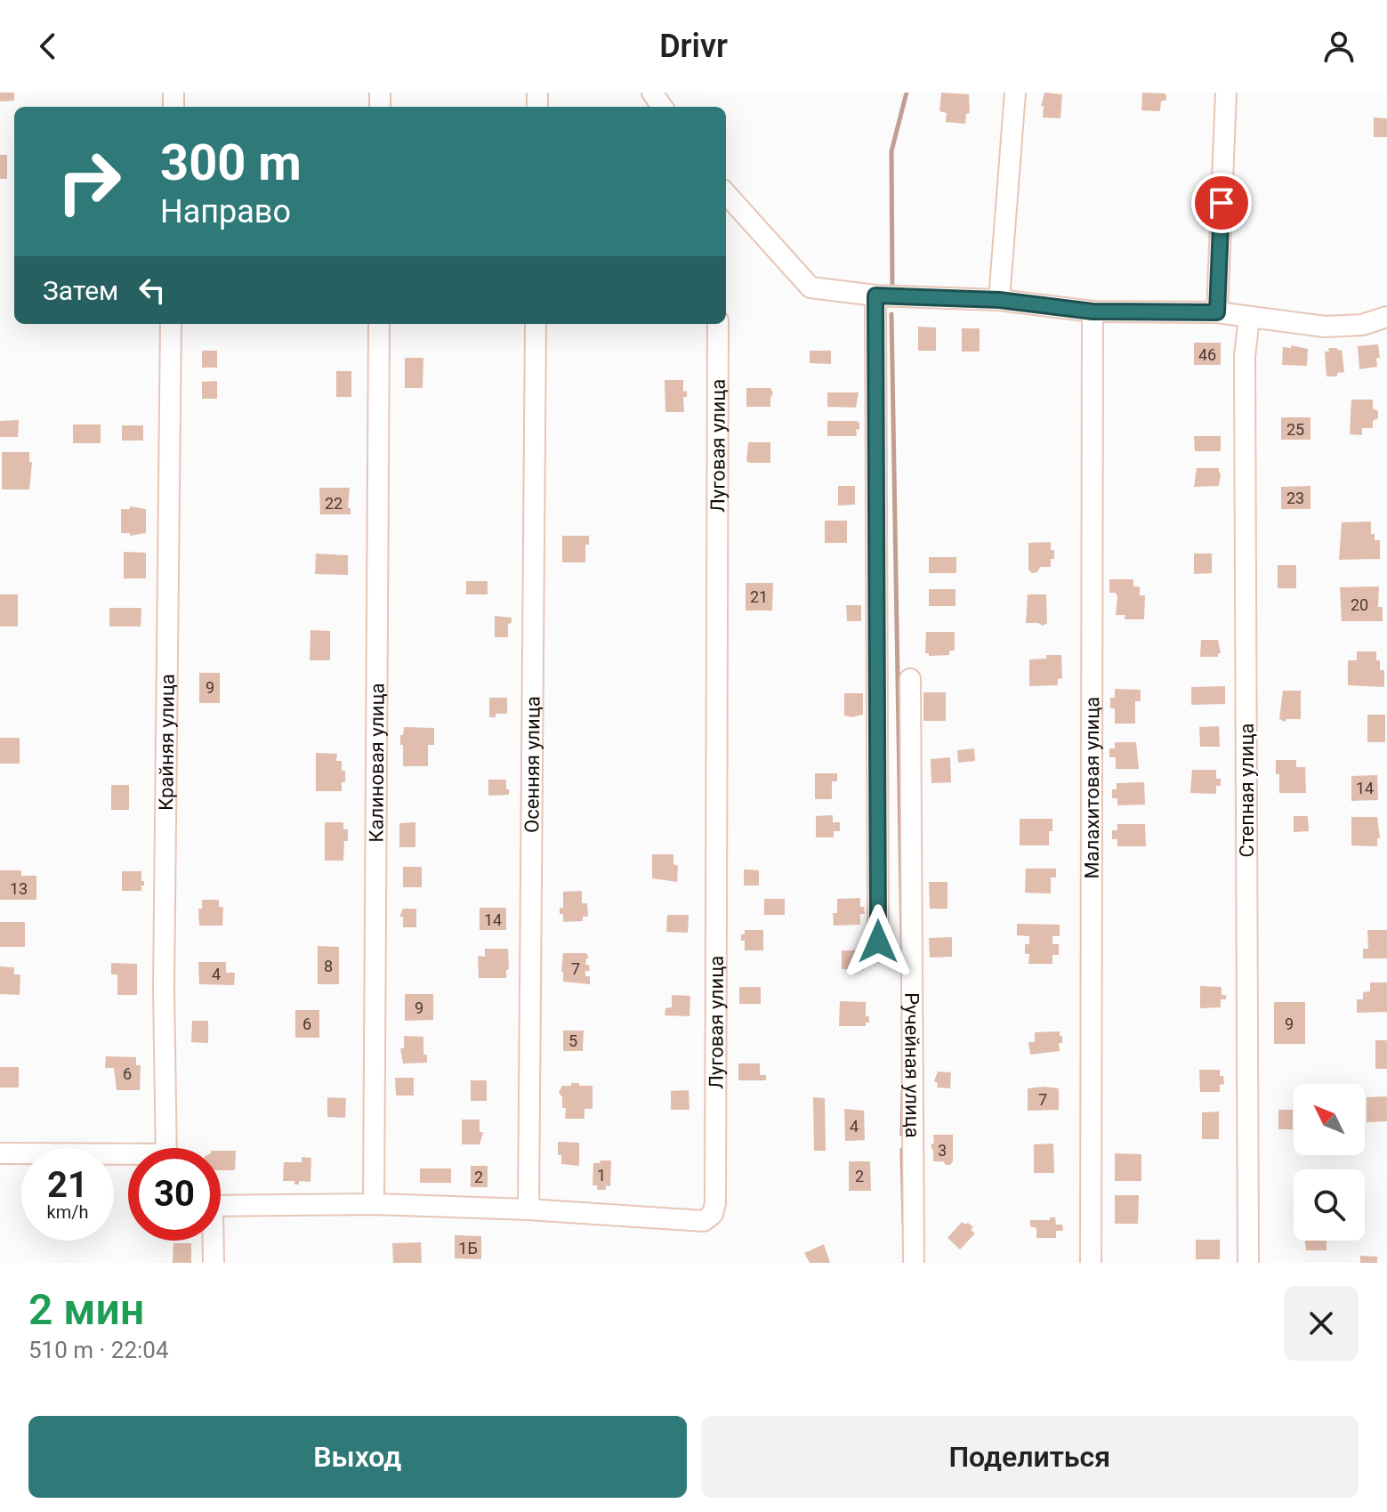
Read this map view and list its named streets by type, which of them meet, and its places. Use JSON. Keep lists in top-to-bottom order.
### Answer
{
  "streets": {
    "street": [
      "Луговая улица",
      "Крайняя улица",
      "Калиновая улица",
      "Осенняя улица",
      "Малахитовая улица",
      "Степная улица",
      "Ручейная улица"
    ]
  },
  "crossings": [
    ["Луговая улица", "Калиновая улица"],
    ["Луговая улица", "Осенняя улица"]
  ],
  "house_numbers": [
    "46",
    "25",
    "23",
    "22",
    "21",
    "20",
    "9",
    "14",
    "13",
    "14",
    "8",
    "7",
    "4",
    "9",
    "6",
    "9",
    "5",
    "6",
    "7",
    "4",
    "3",
    "1",
    "2",
    "2",
    "1Б"
  ],
  "north": "top left",
  "page": {
    "header": "Drivr",
    "turn": ["300 m", "Направо"],
    "then": "Затем",
    "speed": "21 km/h",
    "limit": "30",
    "heading": ["2 мин", "510 m · 22:04"],
    "buttons": ["Выход", "Поделиться"]
  }
}
